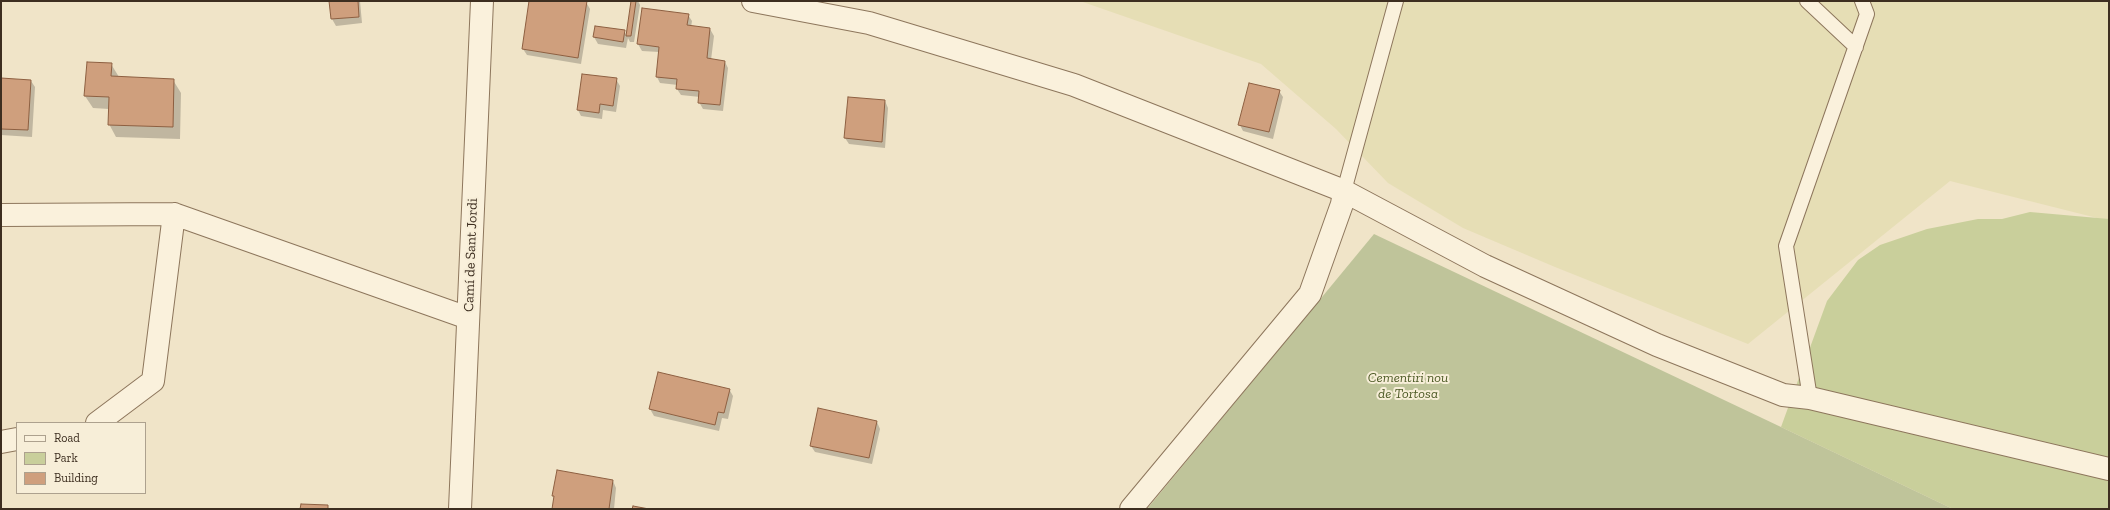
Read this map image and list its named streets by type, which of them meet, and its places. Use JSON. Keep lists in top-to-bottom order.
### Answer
{
  "streets": {
    "street": ["Camí de Sant Jordi"]
  },
  "parks": ["Cementiri nou de Tortosa"],
  "legend": ["Road", "Park", "Building"]
}
